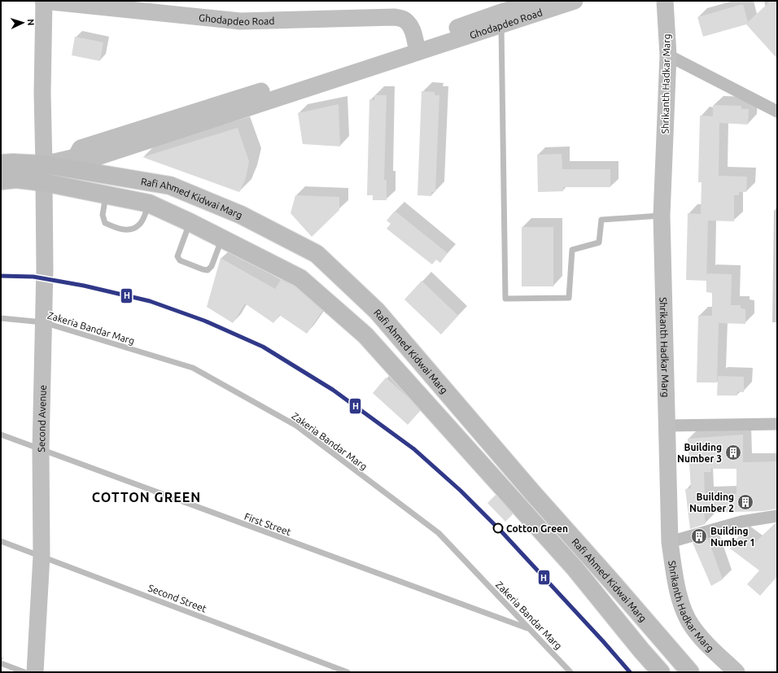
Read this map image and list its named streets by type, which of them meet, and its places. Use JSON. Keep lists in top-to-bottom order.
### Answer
{
  "streets": {
    "main road": [
      "Ghodapdeo Road",
      "Shrikanth Hadkar Marg",
      "Rafi Ahmed Kidwai Marg",
      "Second Avenue"
    ],
    "lane": ["Zakeria Bandar Marg", "First Street", "Second Street"]
  },
  "crossings": [
    ["Ghodapdeo Road", "Rafi Ahmed Kidwai Marg"],
    ["Ghodapdeo Road", "Second Avenue"],
    ["Rafi Ahmed Kidwai Marg", "Second Avenue"],
    ["Zakeria Bandar Marg", "Second Avenue"],
    ["Zakeria Bandar Marg", "First Street"],
    ["Second Avenue", "First Street"],
    ["Second Avenue", "Second Street"]
  ],
  "districts": ["COTTON GREEN"],
  "places": {
    "building": ["Building Number 3", "Building Number 2", "Building Number 1"],
    "other": ["Cotton Green"]
  },
  "lines": ["transit line H"],
  "north": "right"
}
